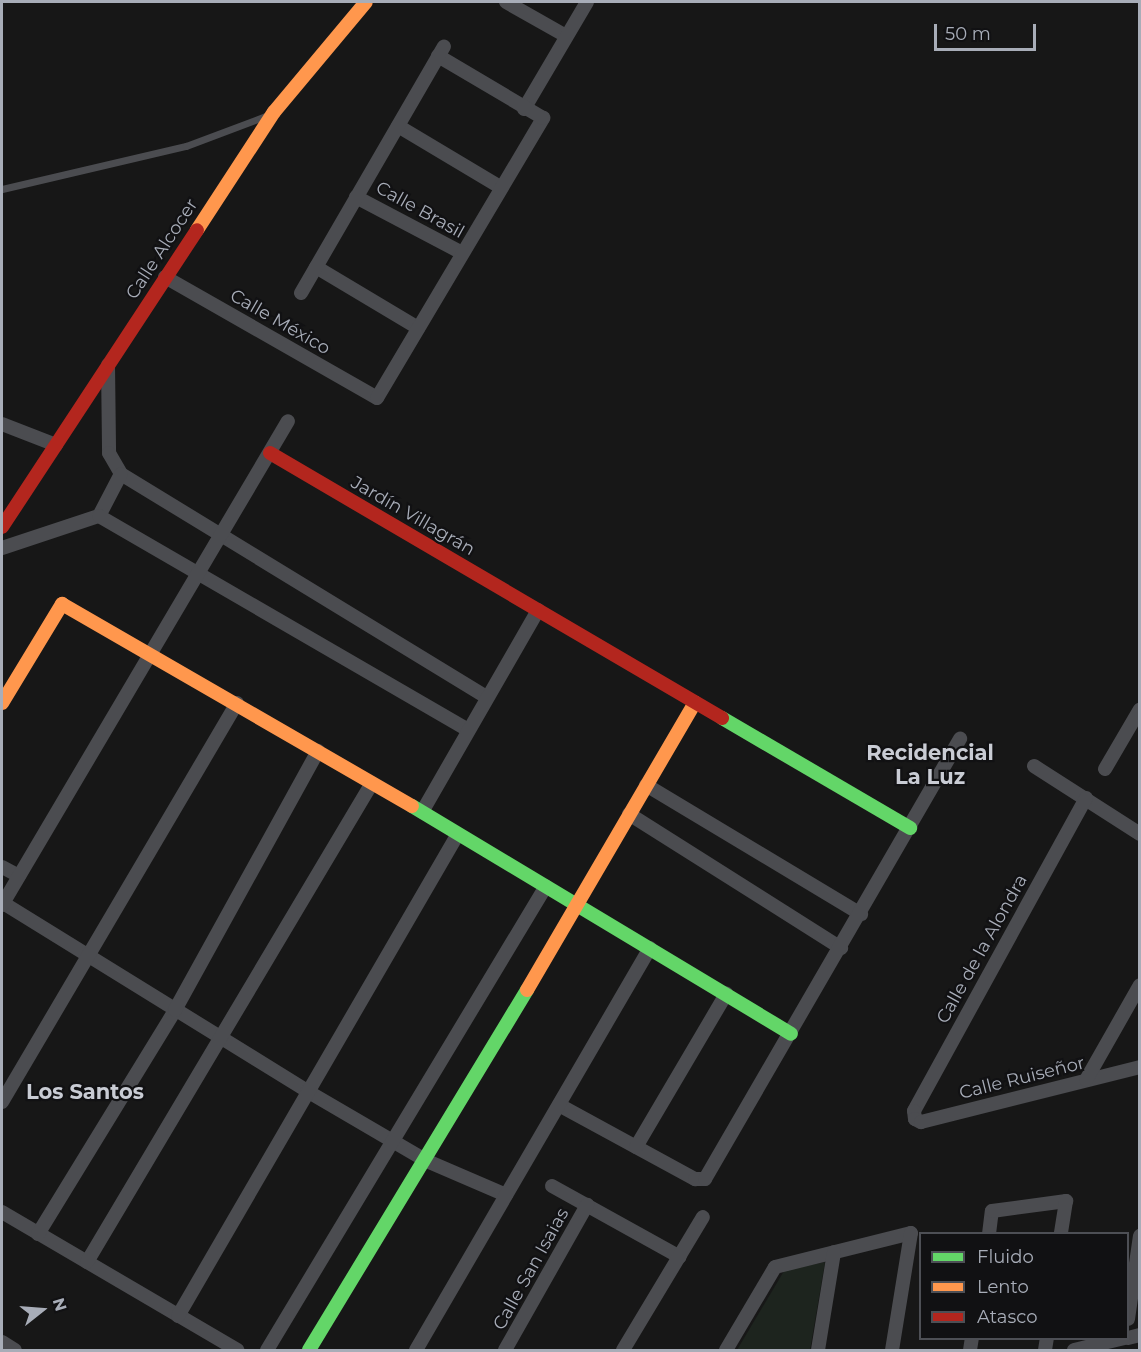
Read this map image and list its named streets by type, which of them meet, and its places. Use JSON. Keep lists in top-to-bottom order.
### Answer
{
  "streets": {
    "street": [
      "Calle Brasil",
      "Calle Alcocer",
      "Calle México",
      "Jardín Villagrán",
      "Calle de la Alondra",
      "Calle Ruiseñor",
      "Calle San Isaias"
    ]
  },
  "crossings": [
    ["Calle Brasil", "Calle México"],
    ["Calle Alcocer", "Calle México"],
    ["Calle de la Alondra", "Calle Ruiseñor"]
  ],
  "districts": ["Recidencial La Luz", "Los Santos"],
  "legend": ["Fluido", "Lento", "Atasco"],
  "scale_bar": "50 m",
  "north": "right"
}
